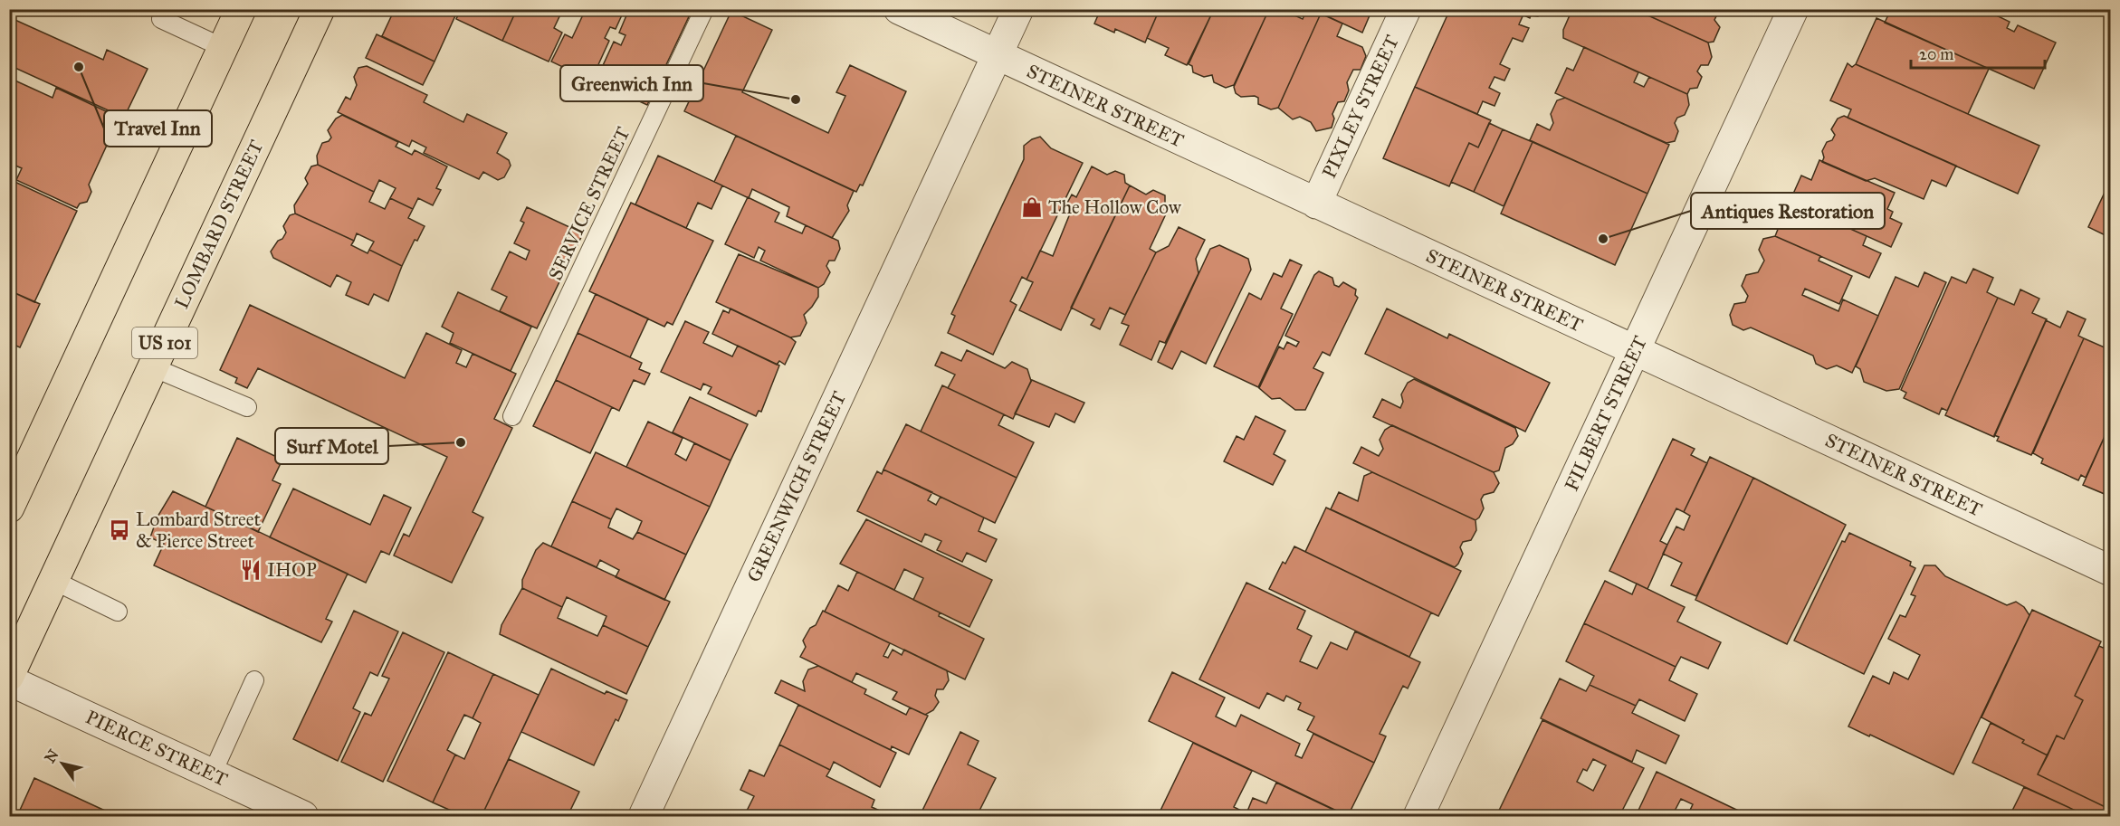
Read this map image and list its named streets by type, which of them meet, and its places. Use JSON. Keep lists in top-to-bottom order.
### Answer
{
  "streets": {
    "highway": ["LOMBARD STREET", "US 101"],
    "street": [
      "STEINER STREET",
      "PIXLEY STREET",
      "FILBERT STREET",
      "GREENWICH STREET",
      "PIERCE STREET"
    ],
    "lane": ["SERVICE STREET"]
  },
  "crossings": [
    ["STEINER STREET", "PIXLEY STREET"],
    ["STEINER STREET", "FILBERT STREET"],
    ["STEINER STREET", "GREENWICH STREET"],
    ["LOMBARD STREET", "PIERCE STREET"]
  ],
  "places": {
    "other": [
      "Travel Inn",
      "Greenwich Inn",
      "Antiques Restoration",
      "Surf Motel"
    ],
    "shop": ["The Hollow Cow"],
    "bus stop": ["Lombard Street & Pierce Street"],
    "restaurant": ["IHOP"]
  },
  "scale_bar": "20 m",
  "north": "top left"
}
